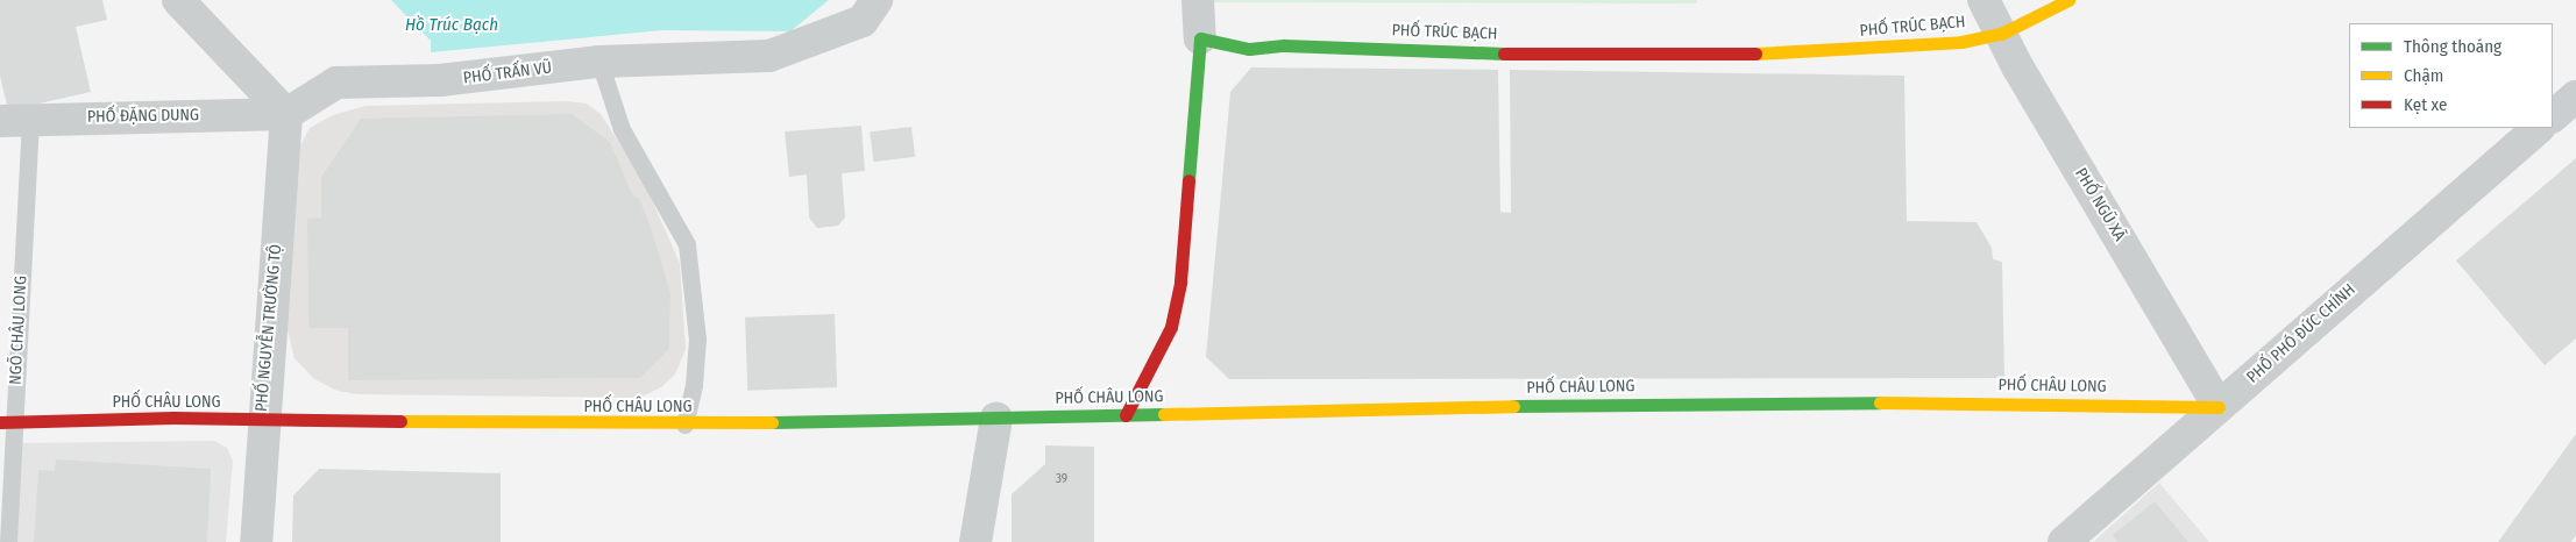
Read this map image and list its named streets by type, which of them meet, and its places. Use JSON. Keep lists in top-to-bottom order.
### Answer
{
  "streets": {
    "street": [
      "PHỐ TRÚC BẠCH",
      "PHỐ TRẤN VŨ",
      "PHỐ ĐẶNG DUNG",
      "PHỐ NGŨ XÃ",
      "PHỐ NGUYỄN TRƯỜNG TỘ",
      "PHỐ PHÓ ĐỨC CHÍNH",
      "PHỐ CHÂU LONG"
    ],
    "lane": ["NGÕ CHÂU LONG"]
  },
  "crossings": [
    ["PHỐ TRÚC BẠCH", "PHỐ NGŨ XÃ"],
    ["PHỐ TRẤN VŨ", "PHỐ ĐẶNG DUNG"],
    ["PHỐ TRẤN VŨ", "PHỐ NGUYỄN TRƯỜNG TỘ"],
    ["PHỐ ĐẶNG DUNG", "PHỐ NGUYỄN TRƯỜNG TỘ"],
    ["PHỐ ĐẶNG DUNG", "NGÕ CHÂU LONG"],
    ["PHỐ NGŨ XÃ", "PHỐ PHÓ ĐỨC CHÍNH"],
    ["PHỐ NGŨ XÃ", "PHỐ CHÂU LONG"],
    ["PHỐ NGUYỄN TRƯỜNG TỘ", "PHỐ CHÂU LONG"],
    ["NGÕ CHÂU LONG", "PHỐ CHÂU LONG"],
    ["PHỐ PHÓ ĐỨC CHÍNH", "PHỐ CHÂU LONG"]
  ],
  "water": ["Hồ Trúc Bạch"],
  "house_numbers": ["39"],
  "legend": ["Thông thoáng", "Chậm", "Kẹt xe"]
}
